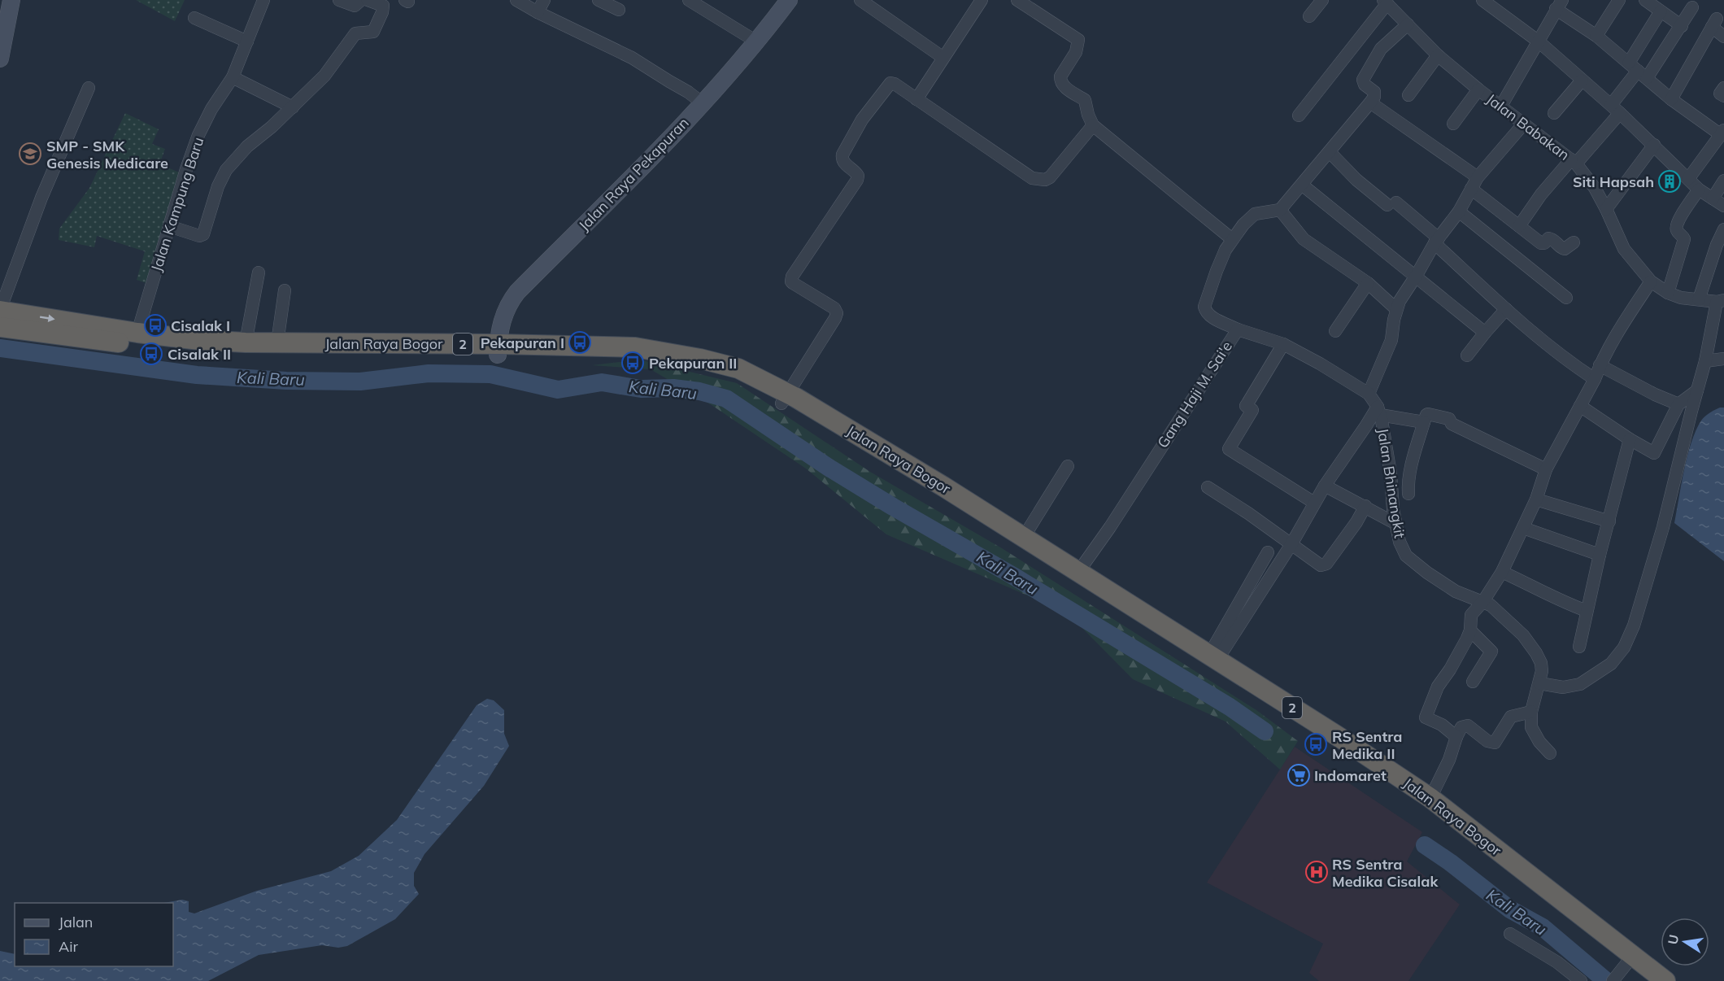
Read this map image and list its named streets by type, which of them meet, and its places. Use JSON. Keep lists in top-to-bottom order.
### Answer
{
  "streets": {
    "highway": ["Jalan Raya Bogor", "2"],
    "main road": ["Jalan Raya Pekapuran"],
    "street": [
      "Jalan Babakan",
      "Jalan Kampung Baru",
      "Gang Haji M. Sai'e",
      "Jalan Bhinangkit"
    ]
  },
  "crossings": [
    ["Jalan Babakan", "Jalan Bhinangkit"],
    ["Jalan Raya Pekapuran", "Jalan Raya Bogor"],
    ["Jalan Kampung Baru", "Jalan Raya Bogor"],
    ["Jalan Raya Bogor", "Gang Haji M. Sai'e"],
    ["Gang Haji M. Sai'e", "Jalan Bhinangkit"]
  ],
  "water": ["Kali Baru"],
  "places": {
    "school or university": ["SMP - SMK Genesis Medicare"],
    "building": ["Siti Hapsah"],
    "bus stop": [
      "Cisalak I",
      "Pekapuran I",
      "Cisalak II",
      "Pekapuran II",
      "RS Sentra Medika II"
    ],
    "supermarket": ["Indomaret"],
    "hospital": ["RS Sentra Medika Cisalak"]
  },
  "legend": ["Jalan", "Air"],
  "north": "left"
}
